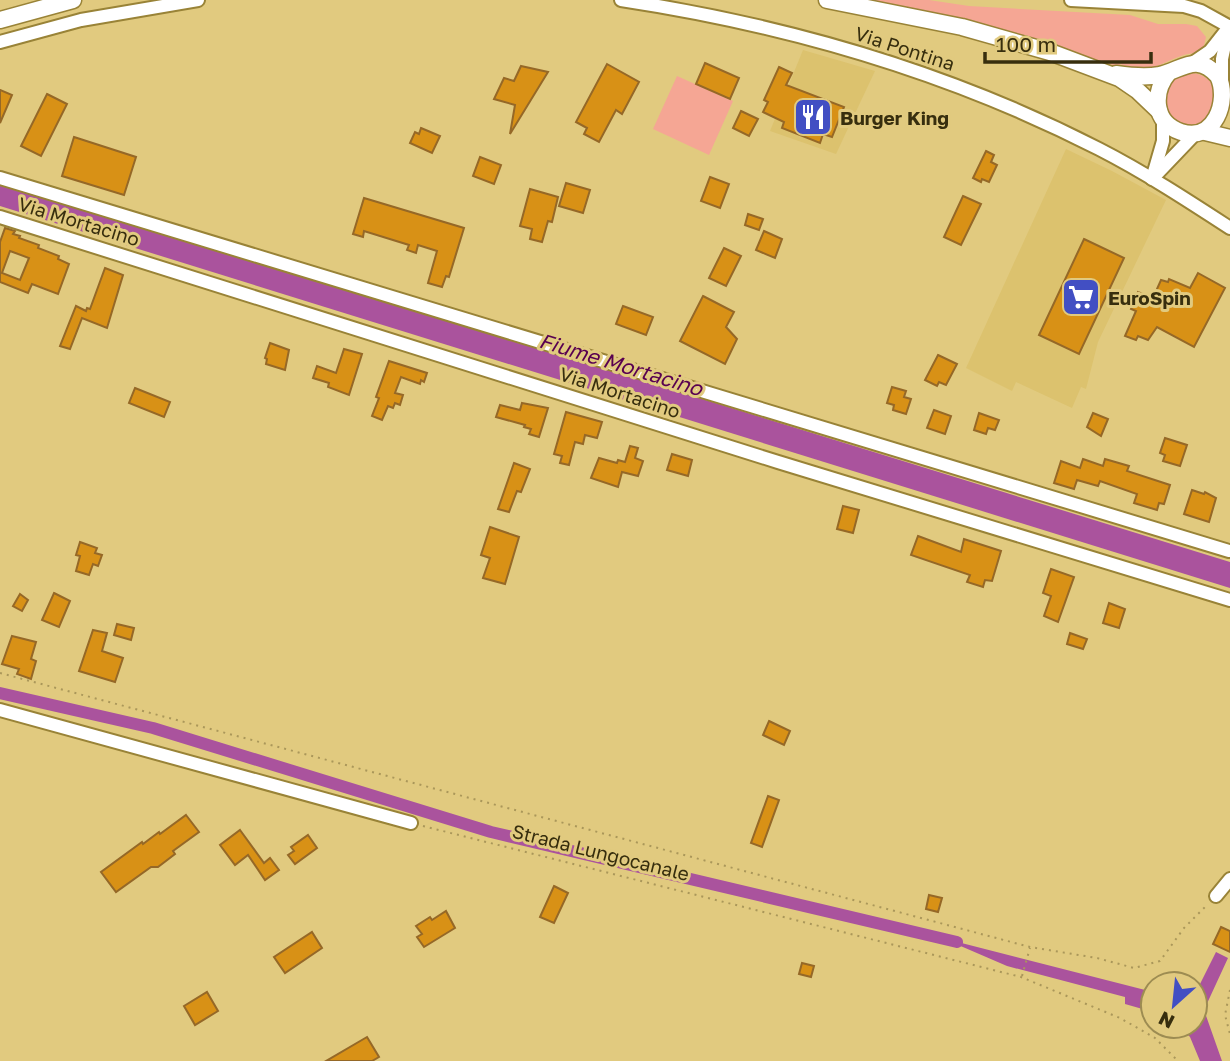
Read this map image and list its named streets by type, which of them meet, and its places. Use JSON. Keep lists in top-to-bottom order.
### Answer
{
  "streets": {
    "street": ["Via Pontina", "Via Mortacino"],
    "path": ["Strada Lungocanale"]
  },
  "water": ["Fiume Mortacino"],
  "places": {
    "restaurant": ["Burger King"],
    "supermarket": ["EuroSpin"]
  },
  "scale_bar": "100 m",
  "north": "bottom left"
}
